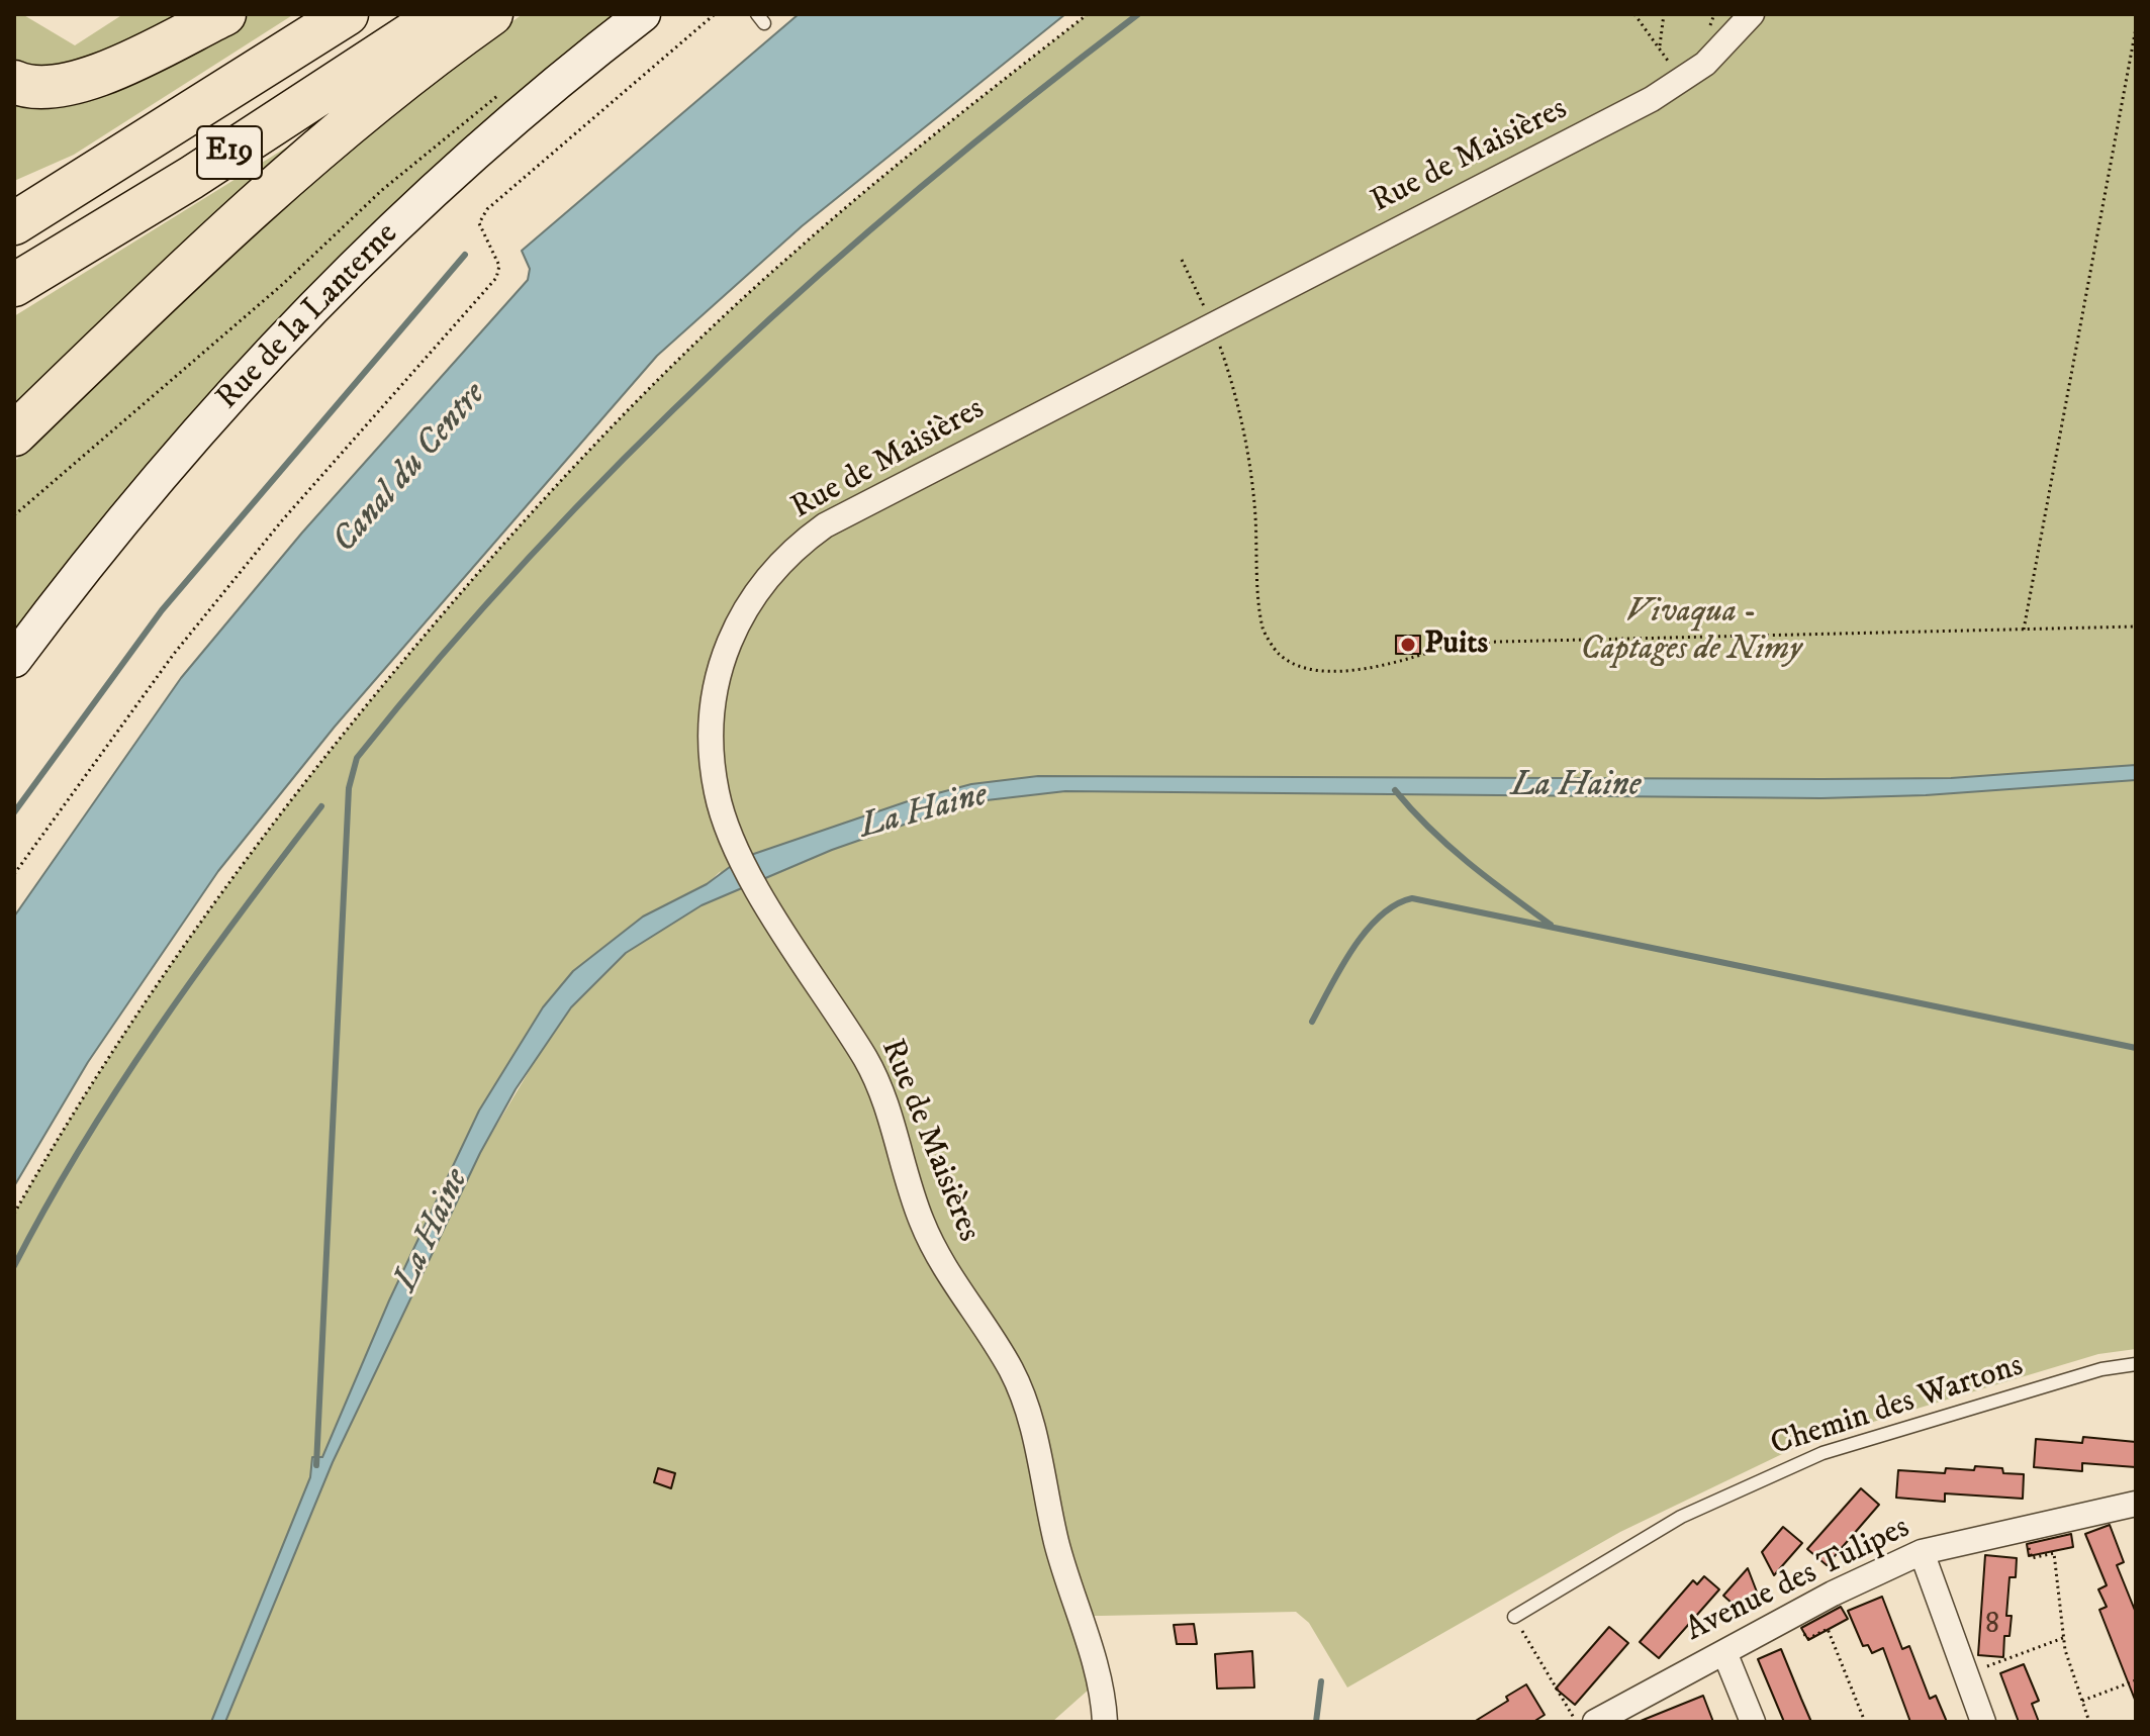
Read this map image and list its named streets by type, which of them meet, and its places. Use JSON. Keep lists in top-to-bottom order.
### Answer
{
  "streets": {
    "highway": ["E19"],
    "main road": ["Rue de la Lanterne"],
    "street": ["Rue de Maisières", "Avenue des Tulipes"],
    "lane": ["Chemin des Wartons"]
  },
  "water": ["Canal du Centre", "La Haine"],
  "parks": ["Vivaqua - Captages de Nimy"],
  "places": ["Puits"],
  "house_numbers": ["8"]
}
